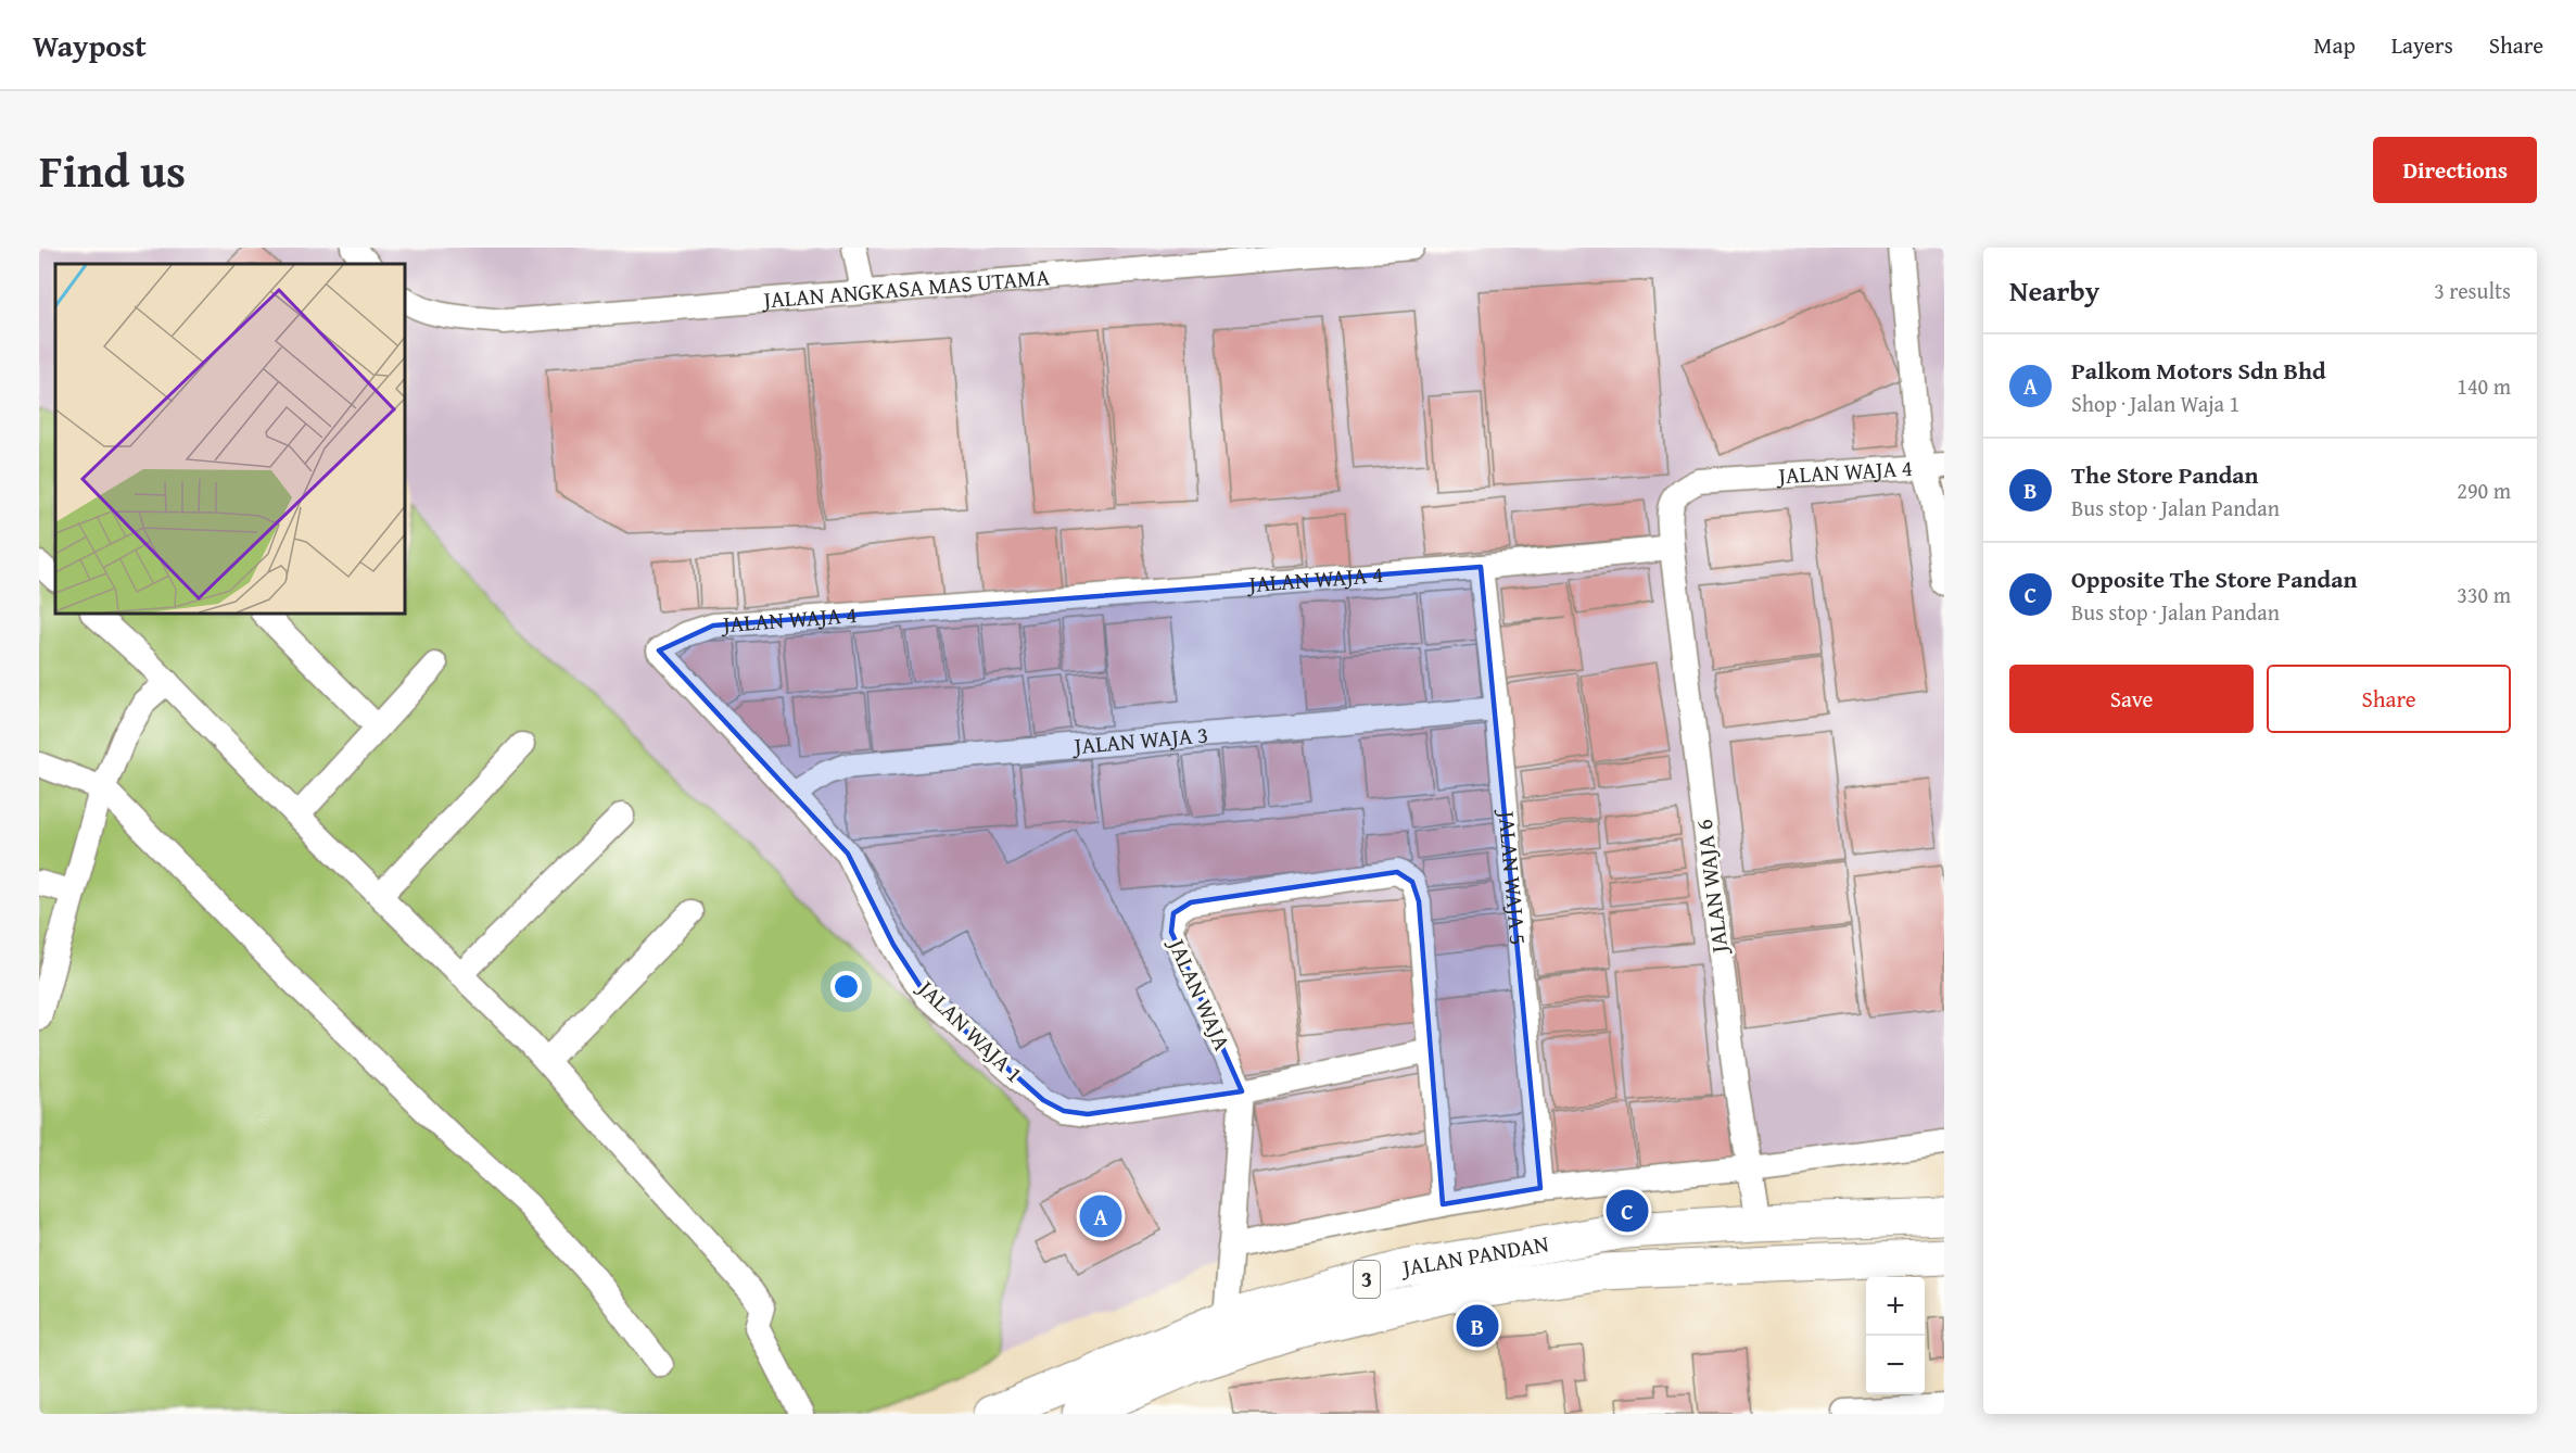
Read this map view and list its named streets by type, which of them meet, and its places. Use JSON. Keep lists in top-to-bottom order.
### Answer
{
  "streets": {
    "highway": ["JALAN PANDAN", "3"],
    "street": [
      "JALAN ANGKASA MAS UTAMA",
      "JALAN WAJA 4",
      "JALAN WAJA 3",
      "JALAN WAJA 5",
      "JALAN WAJA 6",
      "JALAN WAJA",
      "JALAN WAJA 1"
    ]
  },
  "crossings": [
    ["JALAN WAJA 4", "JALAN WAJA 5"],
    ["JALAN WAJA 4", "JALAN WAJA 6"],
    ["JALAN WAJA 4", "JALAN WAJA 1"],
    ["JALAN WAJA 3", "JALAN WAJA 5"],
    ["JALAN WAJA 3", "JALAN WAJA 1"],
    ["JALAN WAJA 6", "JALAN PANDAN"],
    ["JALAN WAJA", "JALAN WAJA 1"],
    ["JALAN WAJA", "JALAN PANDAN"]
  ],
  "page": {
    "header": "Waypost",
    "nav": ["Map", "Layers", "Share"],
    "title": "Find us",
    "buttons": [
      "Directions",
      ["Save", "Share"]
    ],
    "heading": ["Nearby", "3 results"],
    "list": [
      {
        "mark": "A",
        "name": "Palkom Motors Sdn Bhd",
        "note": "Shop · Jalan Waja 1",
        "value": "140 m"
      },
      {
        "mark": "B",
        "name": "The Store Pandan",
        "note": "Bus stop · Jalan Pandan",
        "value": "290 m"
      },
      {
        "mark": "C",
        "name": "Opposite The Store Pandan",
        "note": "Bus stop · Jalan Pandan",
        "value": "330 m"
      }
    ],
    "pins": ["C", "A", "B"],
    "map_buttons": ["+", "−"]
  }
}
